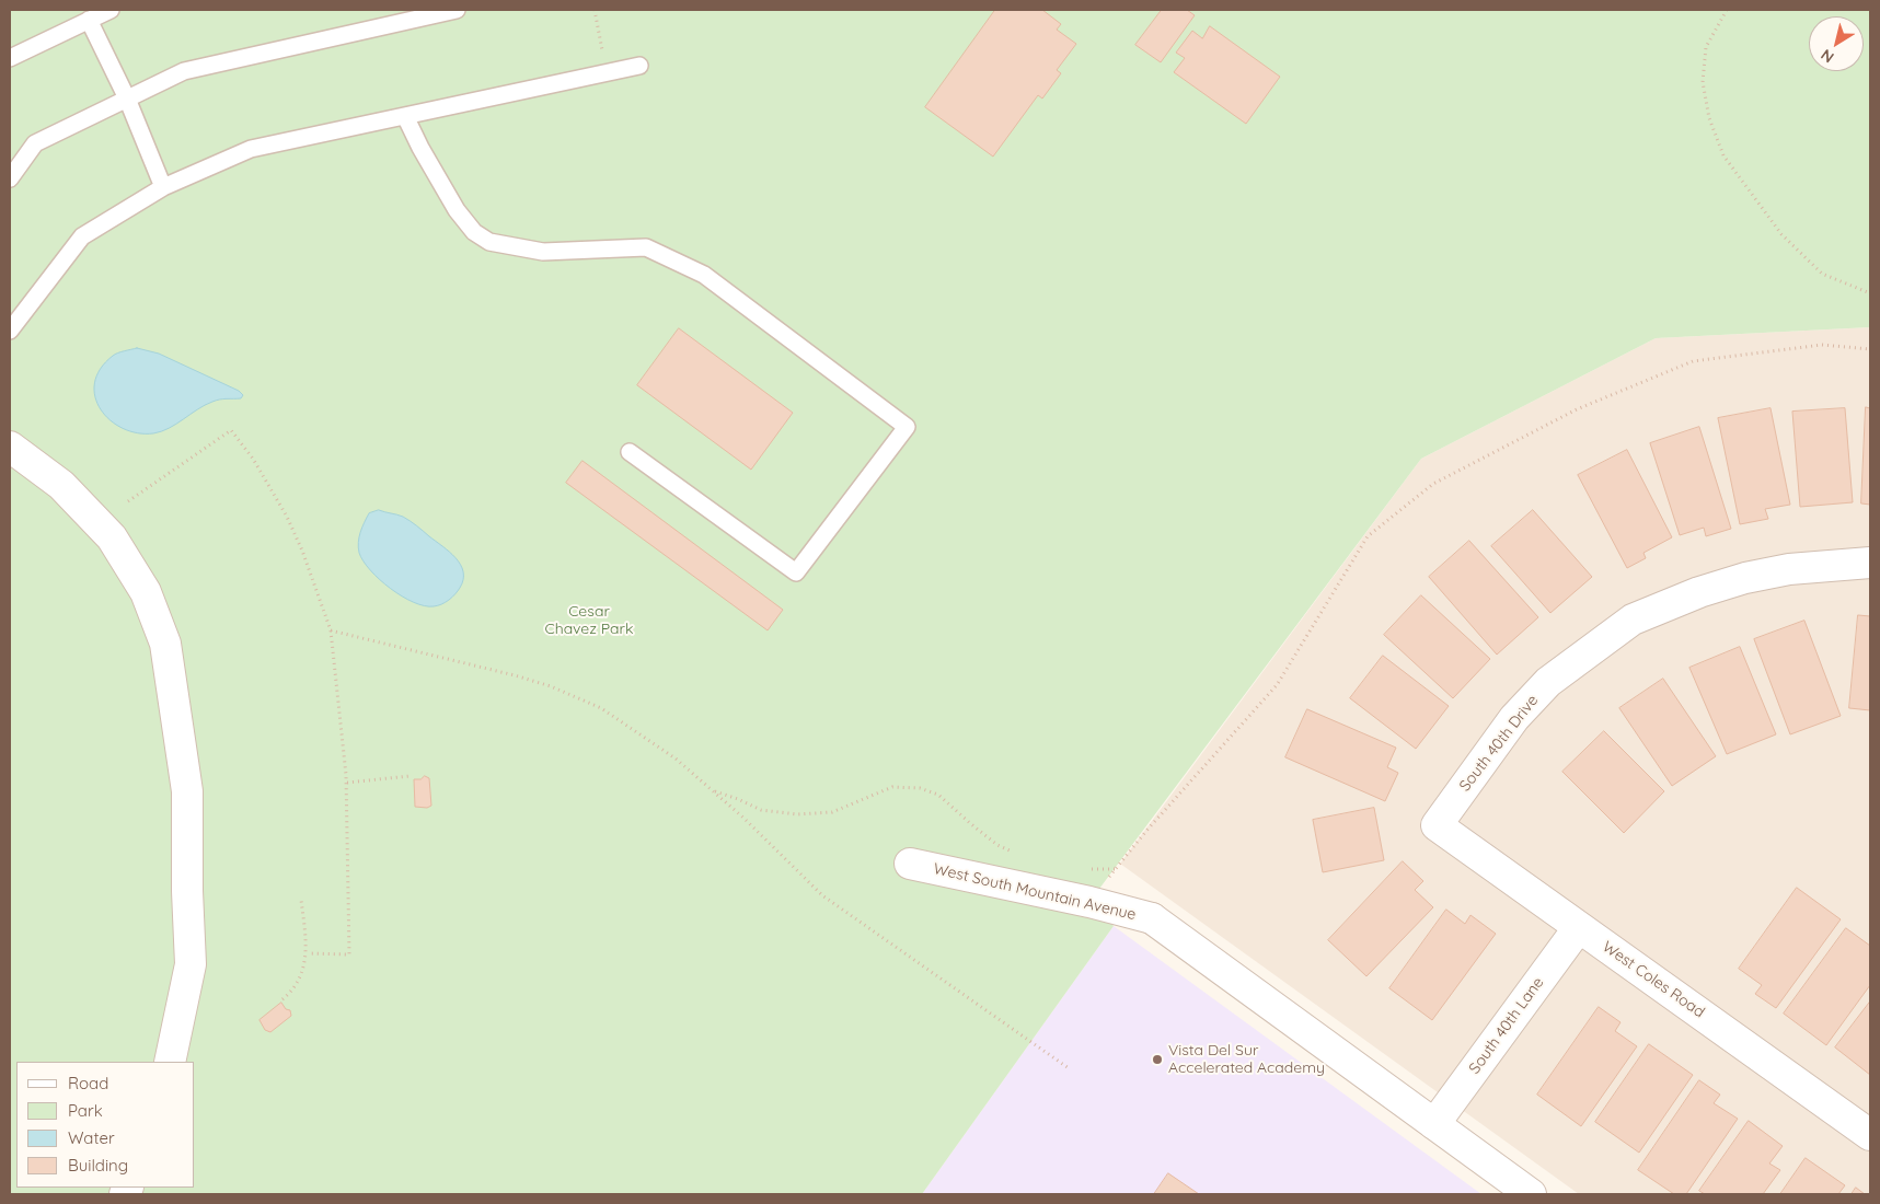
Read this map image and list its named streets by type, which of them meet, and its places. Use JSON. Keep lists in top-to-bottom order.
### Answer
{
  "streets": {
    "street": [
      "South 40th Drive",
      "West South Mountain Avenue",
      "West Coles Road",
      "South 40th Lane"
    ]
  },
  "crossings": [
    ["South 40th Drive", "West Coles Road"],
    ["West South Mountain Avenue", "South 40th Lane"],
    ["West Coles Road", "South 40th Lane"]
  ],
  "parks": ["Cesar Chavez Park"],
  "places": ["Vista Del Sur Accelerated Academy"],
  "legend": [
    "Road",
    "Park",
    "Water",
    "Building"
  ],
  "north": "bottom left"
}
